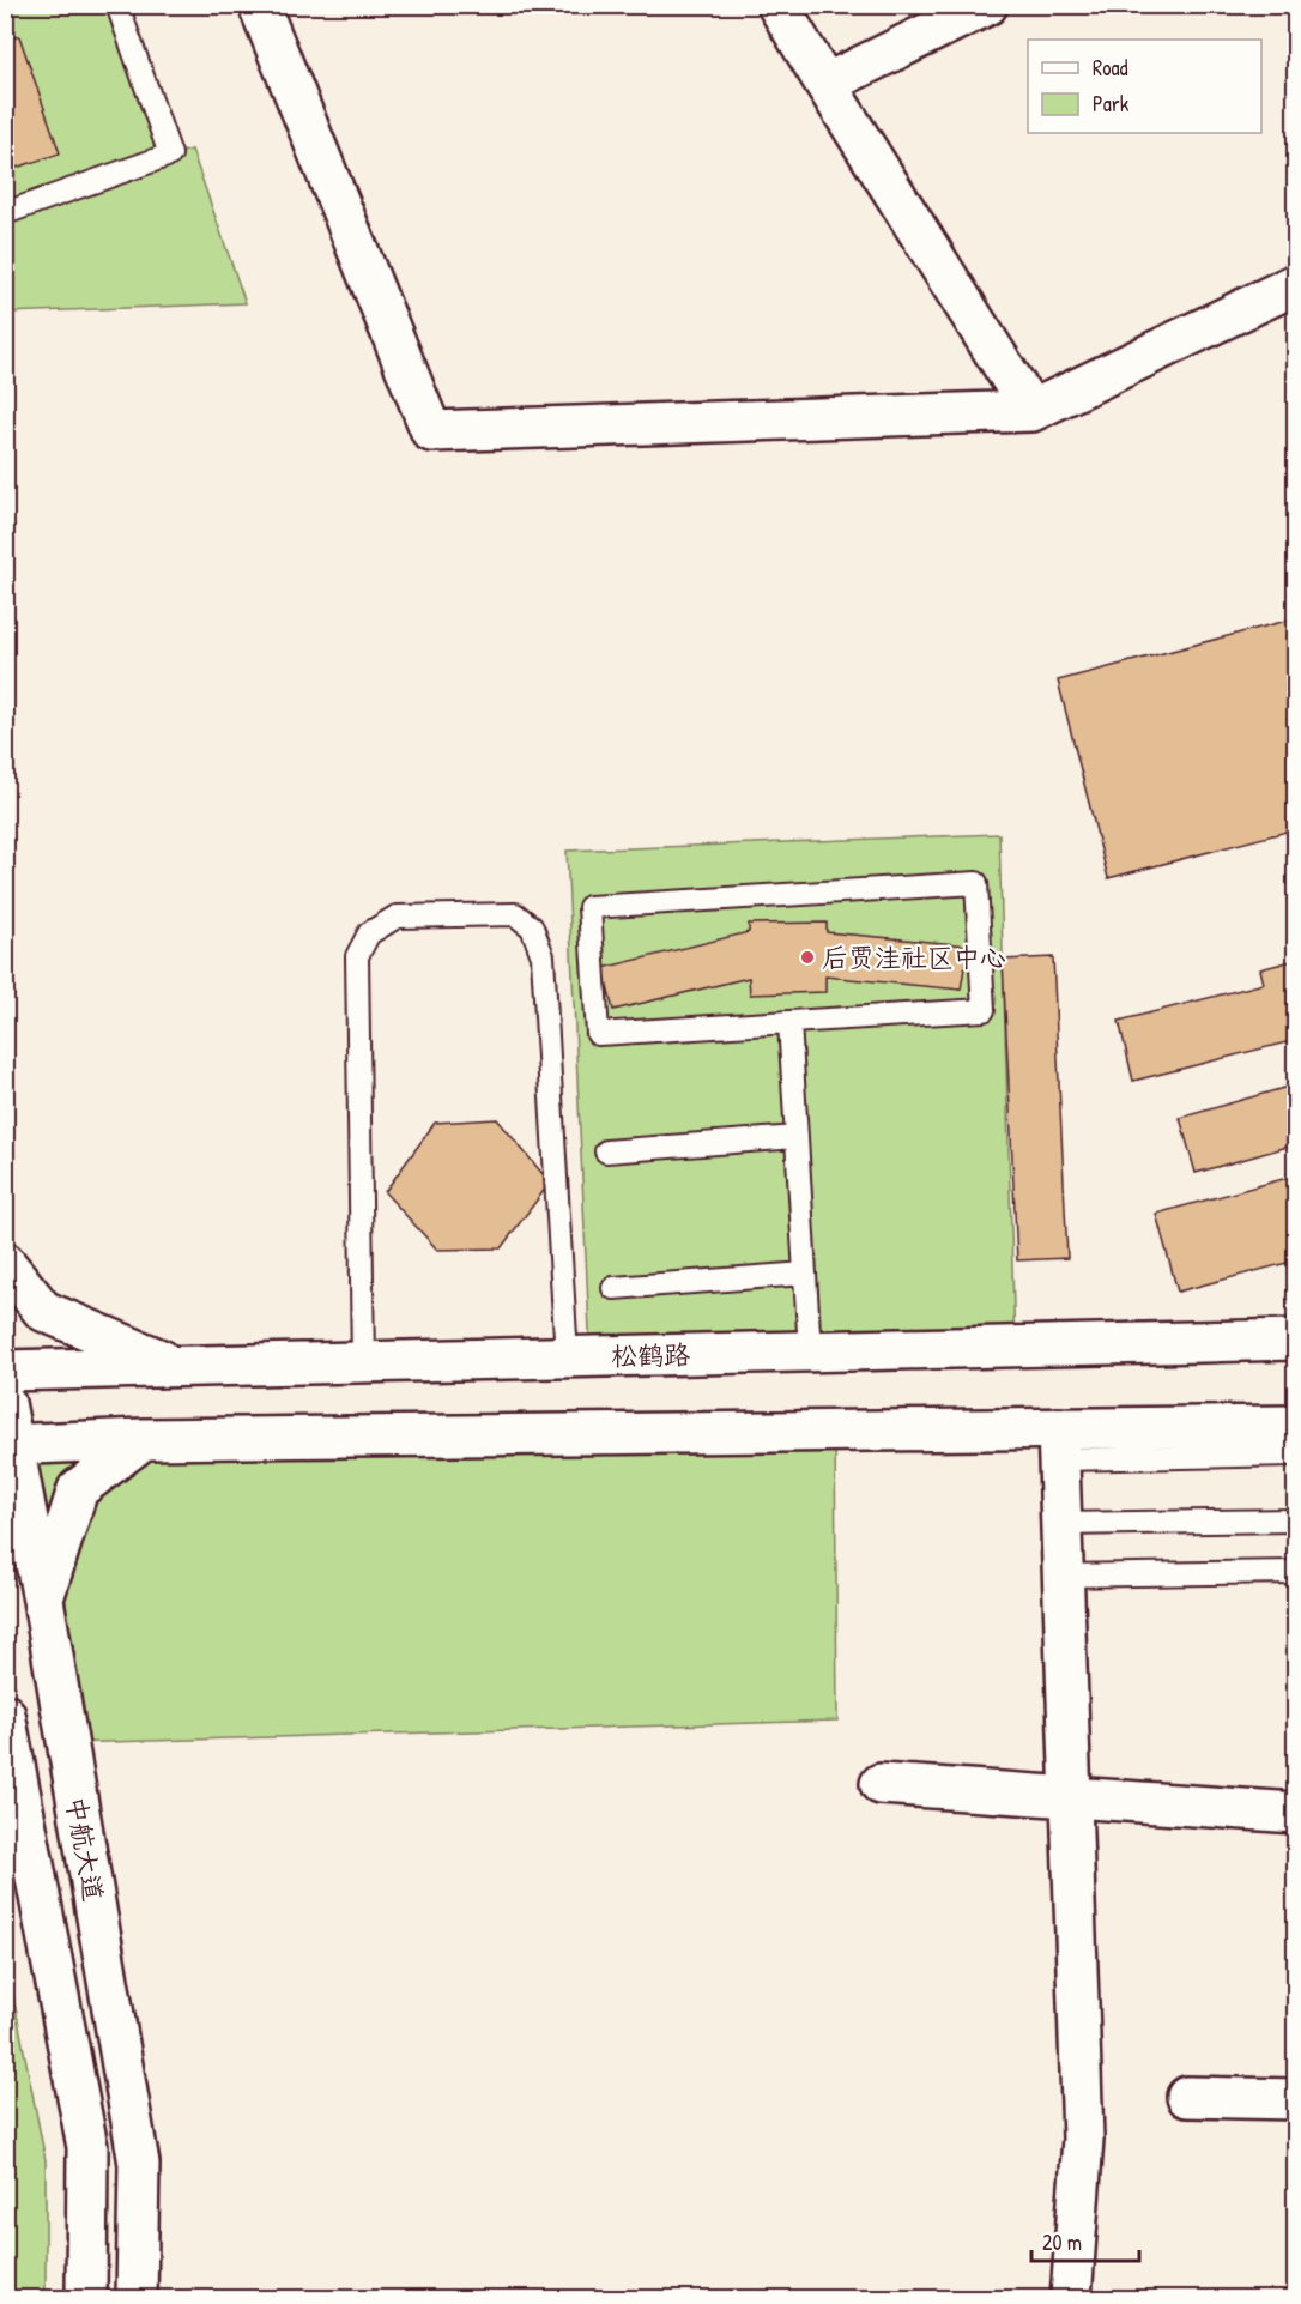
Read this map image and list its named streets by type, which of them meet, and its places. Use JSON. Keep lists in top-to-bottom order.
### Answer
{
  "streets": {
    "main road": ["松鹤路", "中航大道"]
  },
  "places": ["后贾洼社区中心"],
  "legend": ["Road", "Park"],
  "scale_bar": "20 m"
}
